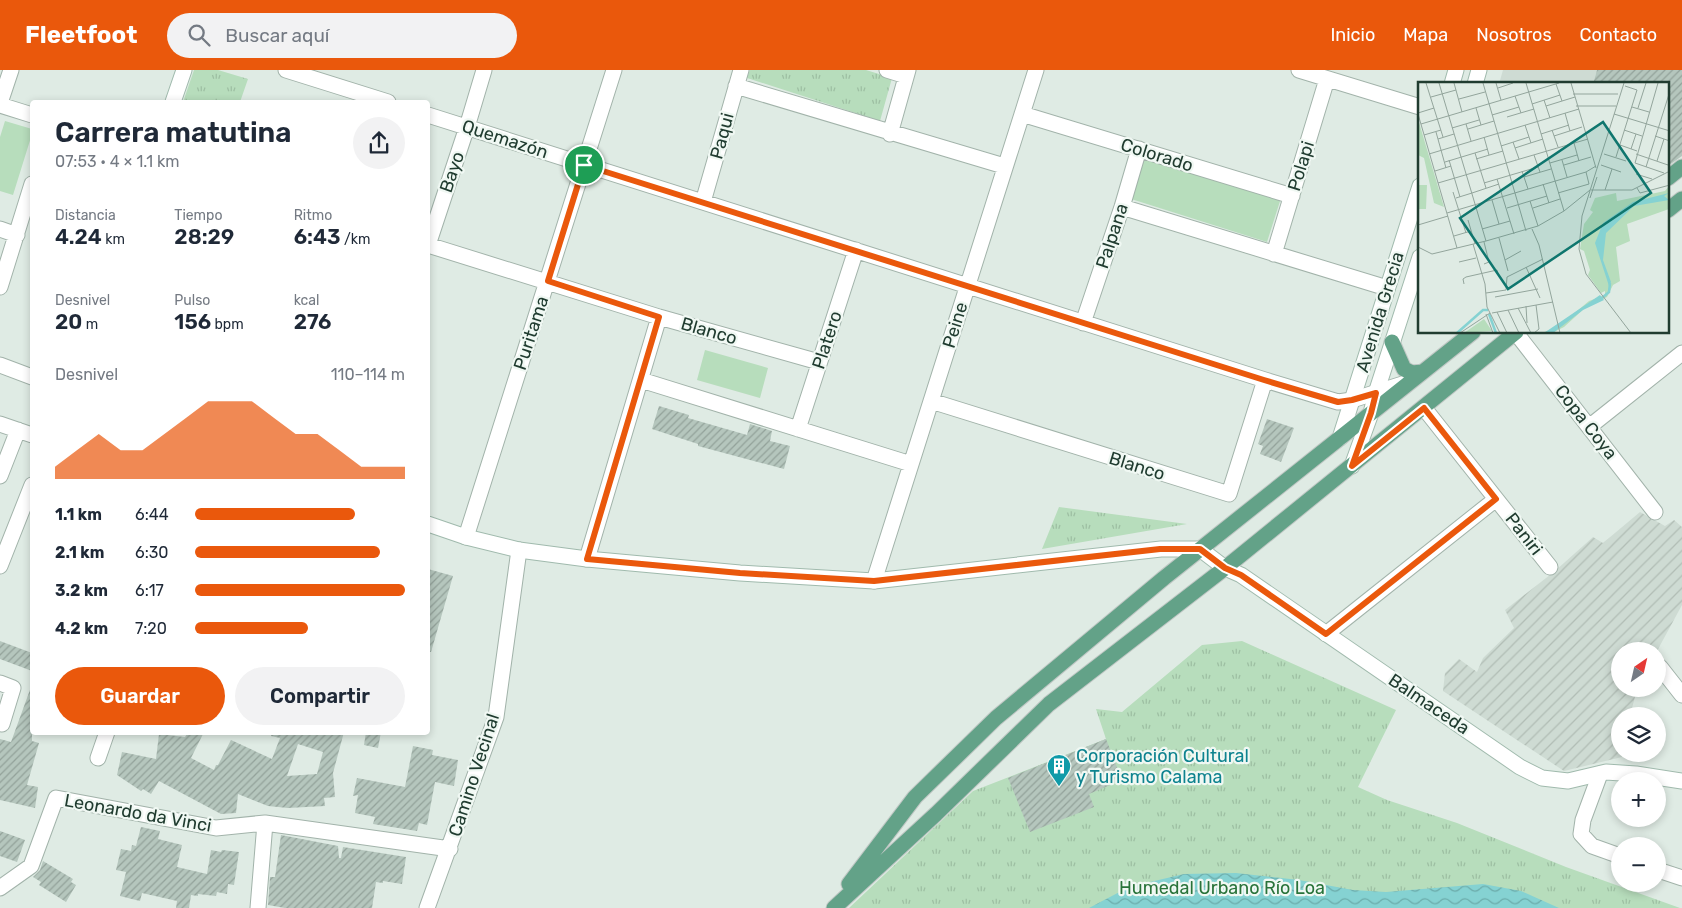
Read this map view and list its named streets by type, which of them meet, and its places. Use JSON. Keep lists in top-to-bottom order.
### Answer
{
  "streets": {
    "street": [
      "Paqui",
      "Quemazón",
      "Colorado",
      "Polapi",
      "Bayo",
      "Palpana",
      "Avenida Grecia",
      "Peine",
      "Blanco",
      "Puritama",
      "Platero",
      "Copa Coya",
      "Paniri",
      "Balmaceda",
      "Camino Vecinal",
      "Leonardo da Vinci"
    ]
  },
  "crossings": [
    ["Paqui", "Quemazón"],
    ["Quemazón", "Bayo"],
    ["Quemazón", "Palpana"],
    ["Quemazón", "Avenida Grecia"],
    ["Quemazón", "Peine"],
    ["Quemazón", "Blanco"],
    ["Quemazón", "Puritama"],
    ["Quemazón", "Platero"],
    ["Colorado", "Polapi"],
    ["Colorado", "Palpana"],
    ["Colorado", "Peine"],
    ["Peine", "Blanco"],
    ["Blanco", "Puritama"],
    ["Blanco", "Platero"],
    ["Camino Vecinal", "Leonardo da Vinci"]
  ],
  "parks": ["Humedal Urbano Río Loa"],
  "places": {
    "building": ["Corporación Cultural y Turismo Calama"]
  },
  "north": "top right",
  "page": {
    "header": "Fleetfoot",
    "search": "Buscar aquí",
    "nav": [
      "Inicio",
      "Mapa",
      "Nosotros",
      "Contacto"
    ],
    "heading": ["Carrera matutina", "07:53 · 4 × 1.1 km"],
    "stats": [
      ["Distancia", "4.24 km"],
      ["Tiempo", "28:29"],
      ["Ritmo", "6:43 /km"],
      ["Desnivel", "20 m"],
      ["Pulso", "156 bpm"],
      ["kcal", "276"]
    ],
    "chart": ["Desnivel", "110–114 m"],
    "list": [
      {
        "name": "1.1 km",
        "note": "6:44"
      },
      {
        "name": "2.1 km",
        "note": "6:30"
      },
      {
        "name": "3.2 km",
        "note": "6:17"
      },
      {
        "name": "4.2 km",
        "note": "7:20"
      }
    ],
    "map_buttons": ["+", "−"],
    "buttons": ["Guardar", "Compartir"]
  }
}
